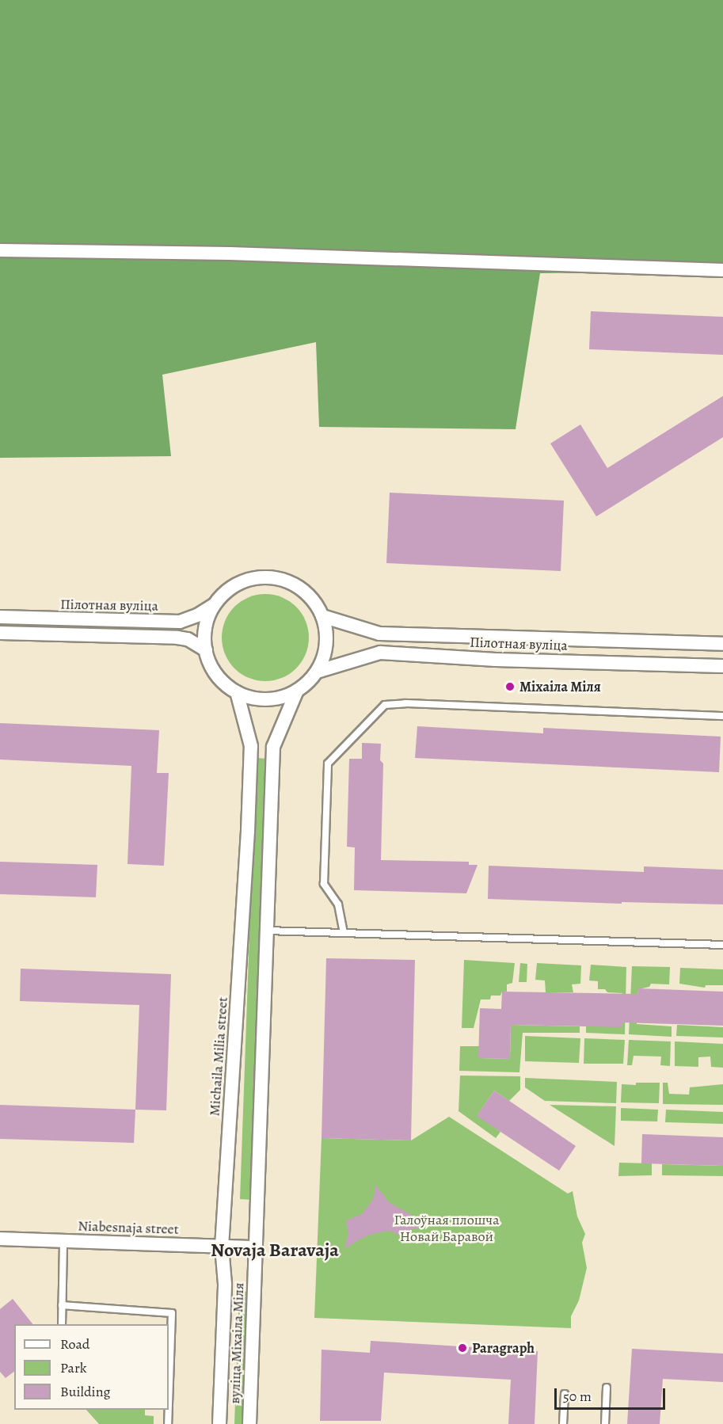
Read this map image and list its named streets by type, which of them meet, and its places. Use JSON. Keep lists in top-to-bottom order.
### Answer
{
  "streets": {
    "street": [
      "Пілотная вуліца",
      "Michaila Milia street",
      "Niabesnaja street",
      "вуліца Міхаіла Міля"
    ]
  },
  "crossings": [
    ["Пілотная вуліца", "Michaila Milia street"],
    ["Michaila Milia street", "Niabesnaja street"],
    ["Niabesnaja street", "вуліца Міхаіла Міля"]
  ],
  "districts": ["Novaja Baravaja"],
  "parks": ["Галоўная плошча Новай Баравой"],
  "places": ["Міхаіла Міля", "Paragraph"],
  "legend": ["Road", "Park", "Building"],
  "scale_bar": "50 m"
}
